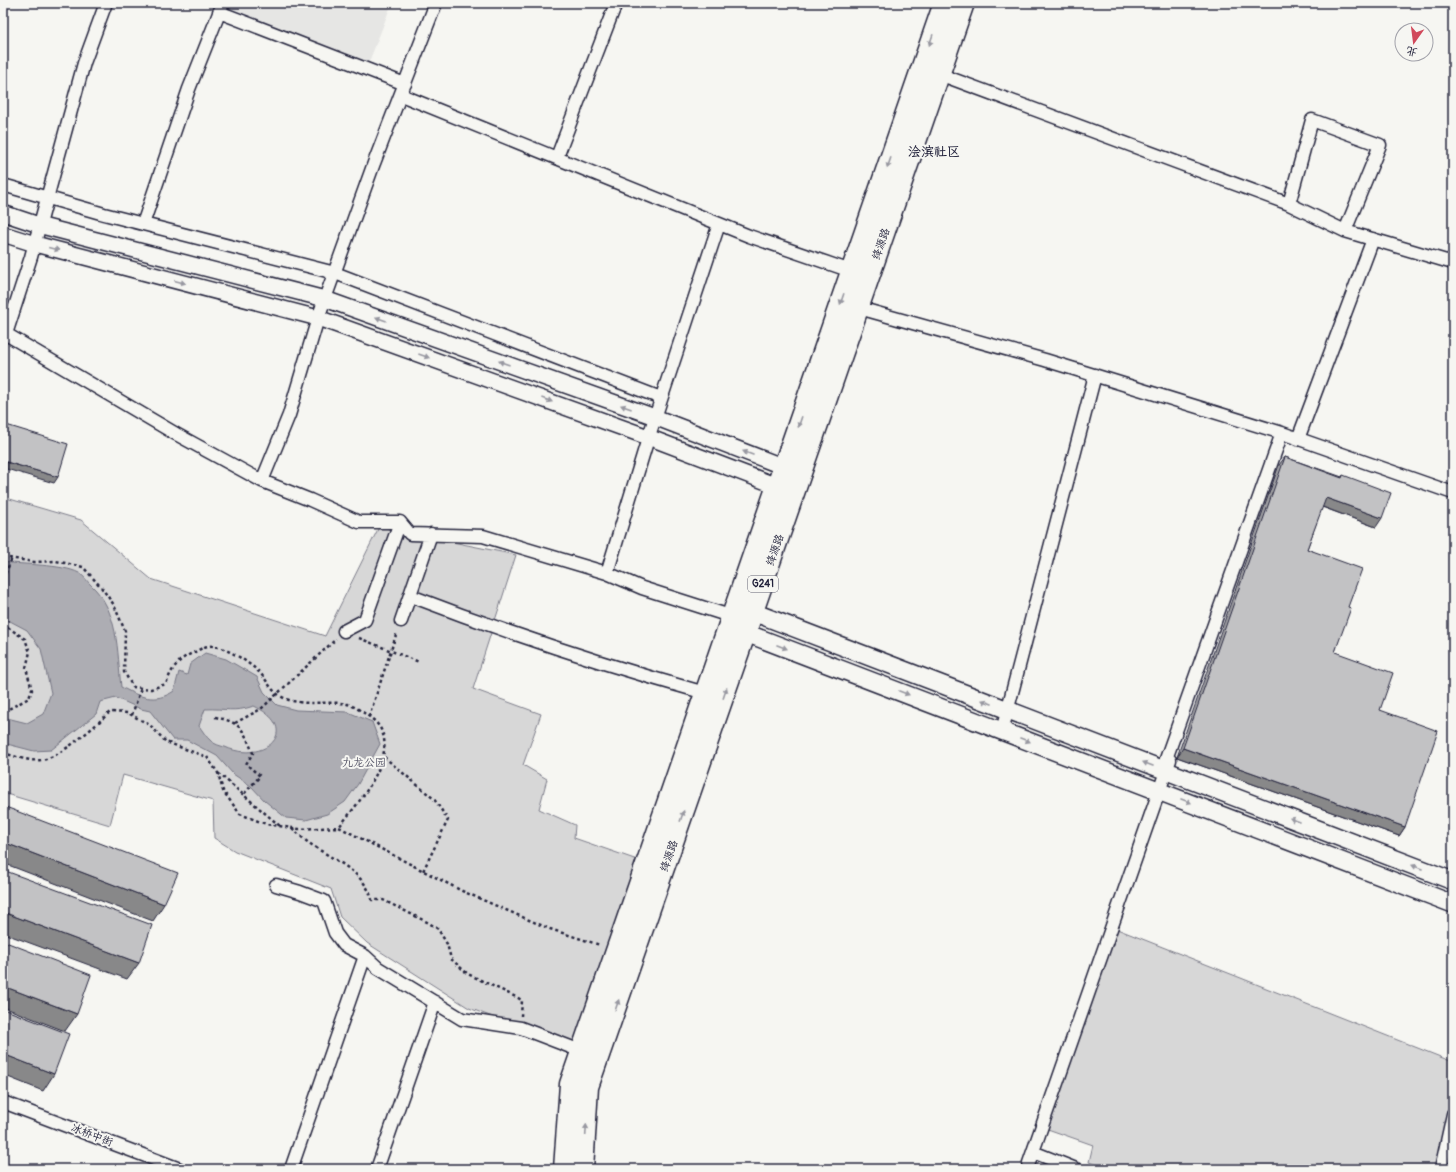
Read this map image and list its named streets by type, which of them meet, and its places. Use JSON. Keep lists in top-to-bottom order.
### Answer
{
  "streets": {
    "highway": ["绛源路", "G241"],
    "street": ["冰桥中街"]
  },
  "districts": ["浍滨社区"],
  "parks": ["九龙公园"],
  "north": "bottom"
}
